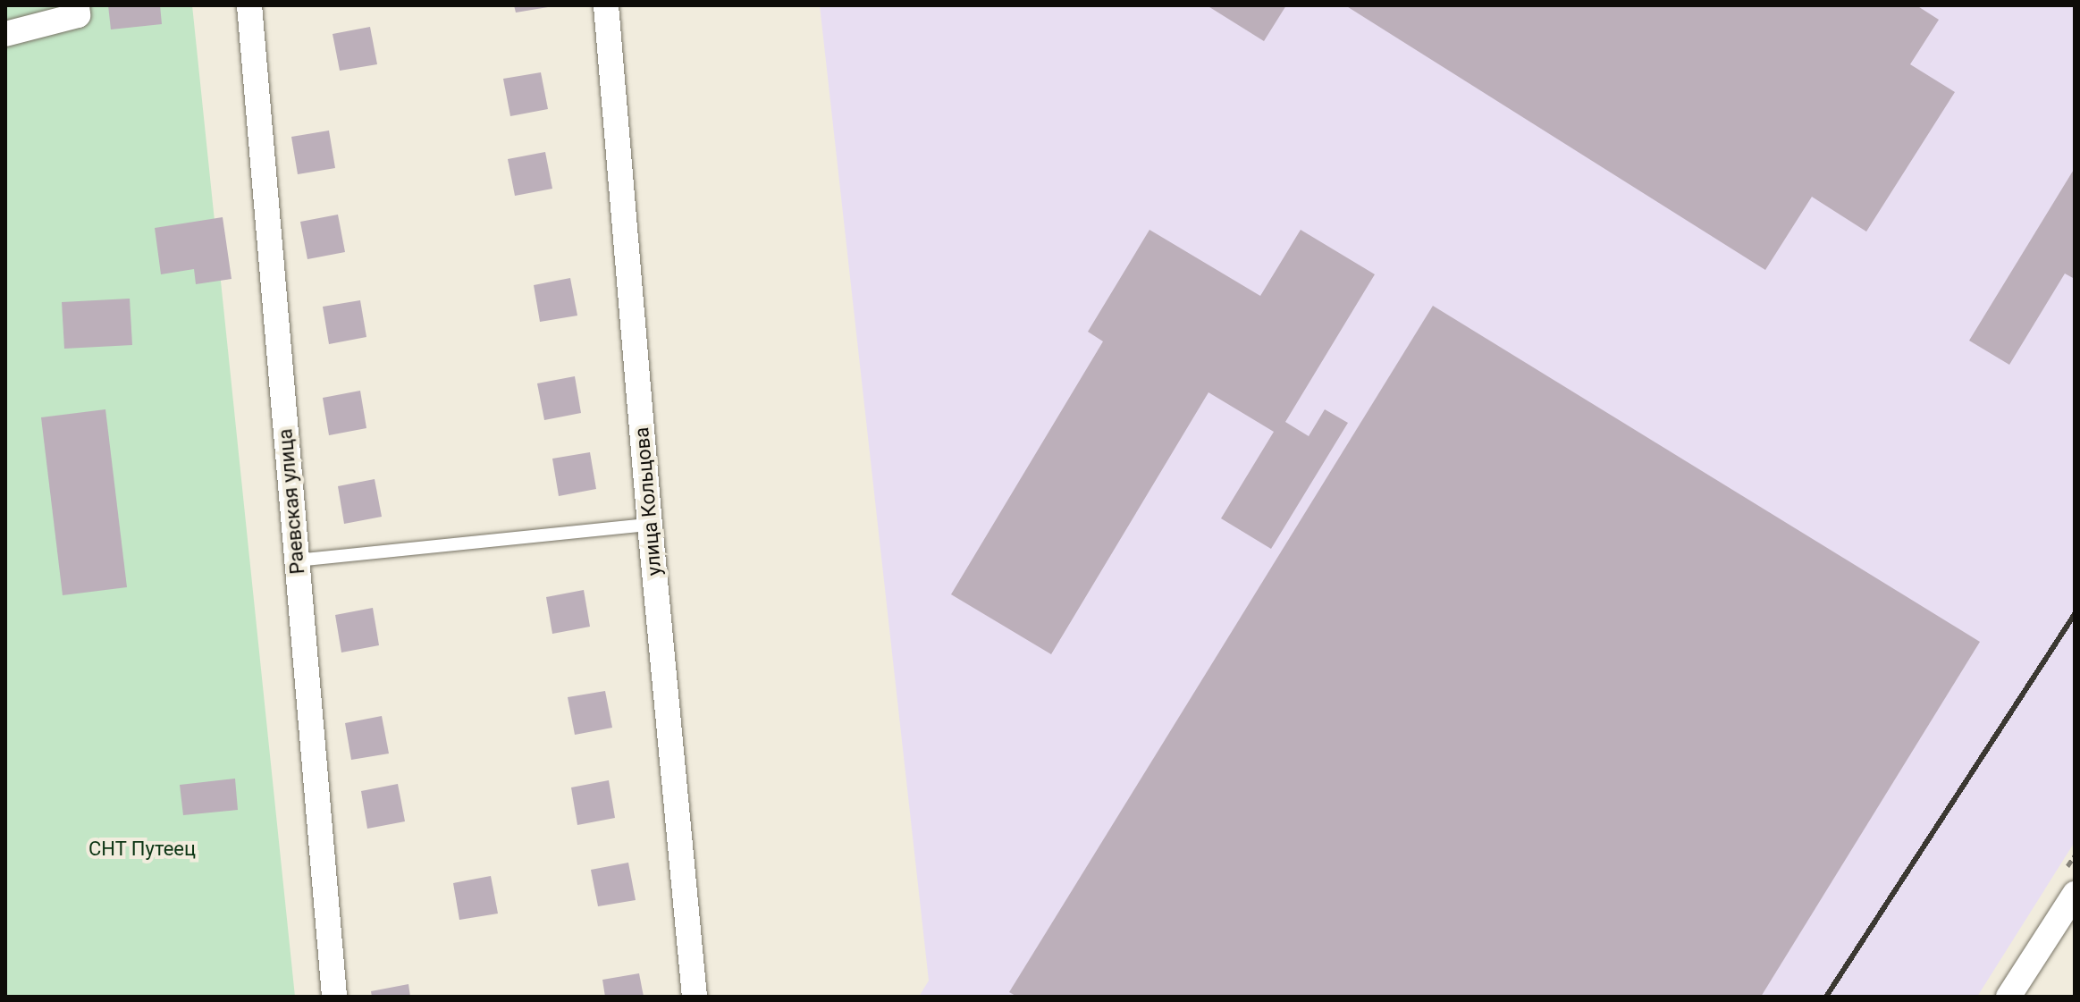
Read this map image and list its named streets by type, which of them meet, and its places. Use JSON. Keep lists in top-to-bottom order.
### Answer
{
  "streets": {
    "street": ["Раевская улица", "улица Кольцова"]
  },
  "parks": ["СНТ Путеец"]
}
